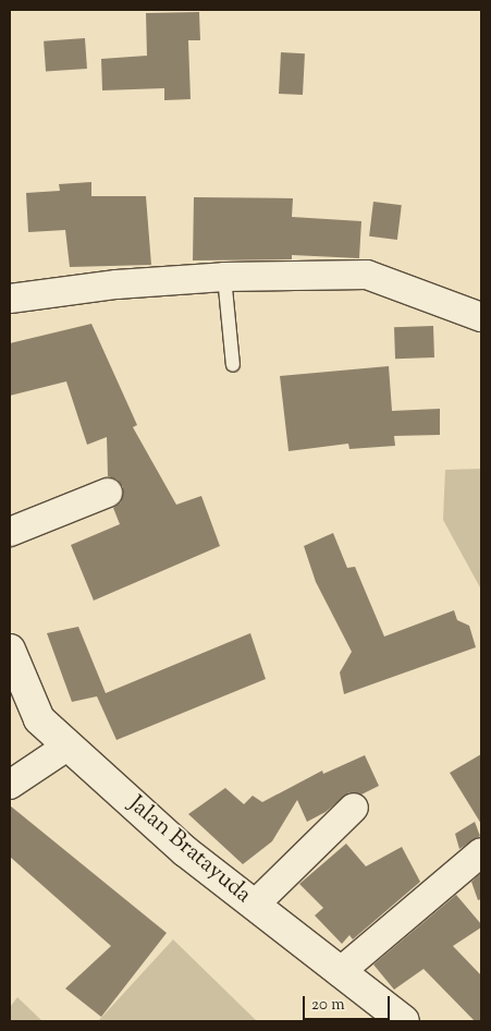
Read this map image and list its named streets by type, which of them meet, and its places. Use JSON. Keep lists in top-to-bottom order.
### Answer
{
  "streets": {
    "street": ["Jalan Bratayuda"]
  },
  "scale_bar": "20 m"
}
